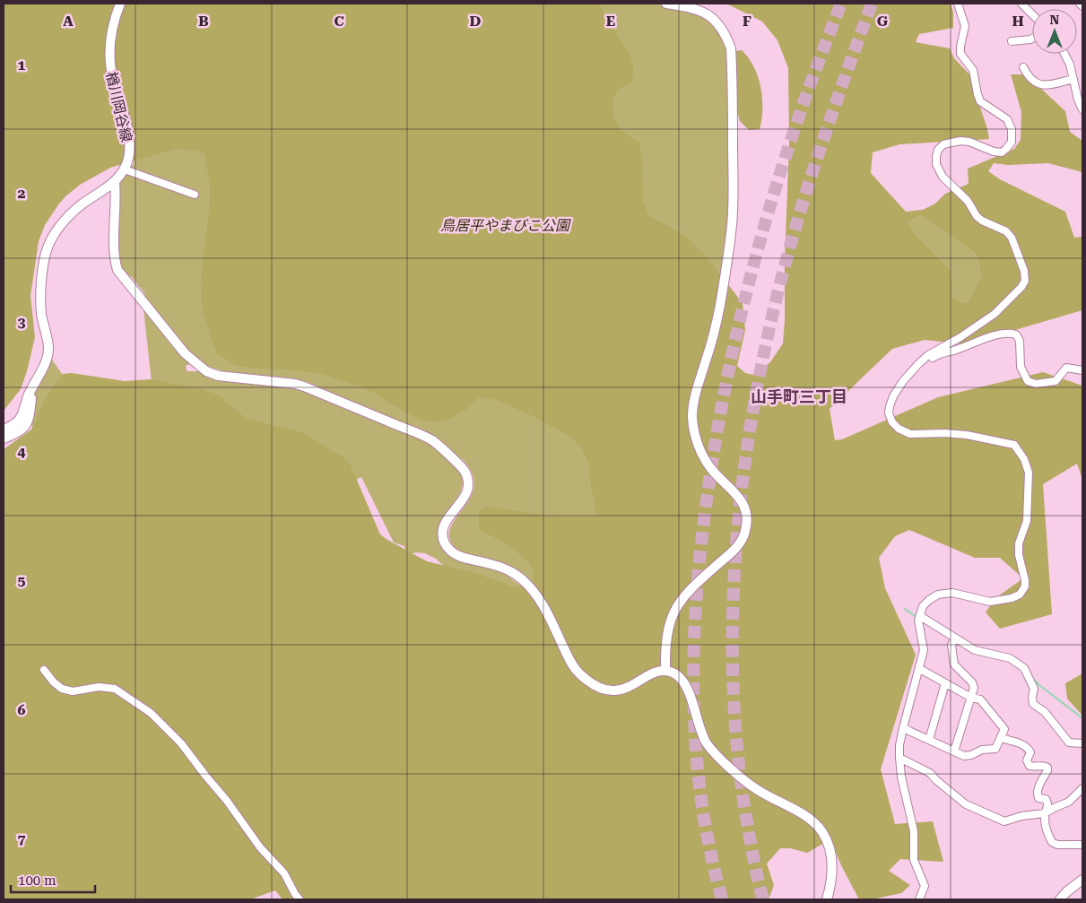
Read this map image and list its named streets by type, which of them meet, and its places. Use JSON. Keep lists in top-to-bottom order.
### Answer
{
  "streets": {
    "street": ["楢川岡谷線"]
  },
  "districts": ["山手町三丁目"],
  "parks": ["鳥居平やまびこ公園"],
  "scale_bar": "100 m",
  "north": "top",
  "grid": {
    "columns": [
      "A",
      "B",
      "C",
      "D",
      "E",
      "F",
      "G",
      "H"
    ],
    "rows": [
      "1",
      "2",
      "3",
      "4",
      "5",
      "6",
      "7"
    ]
  }
}
